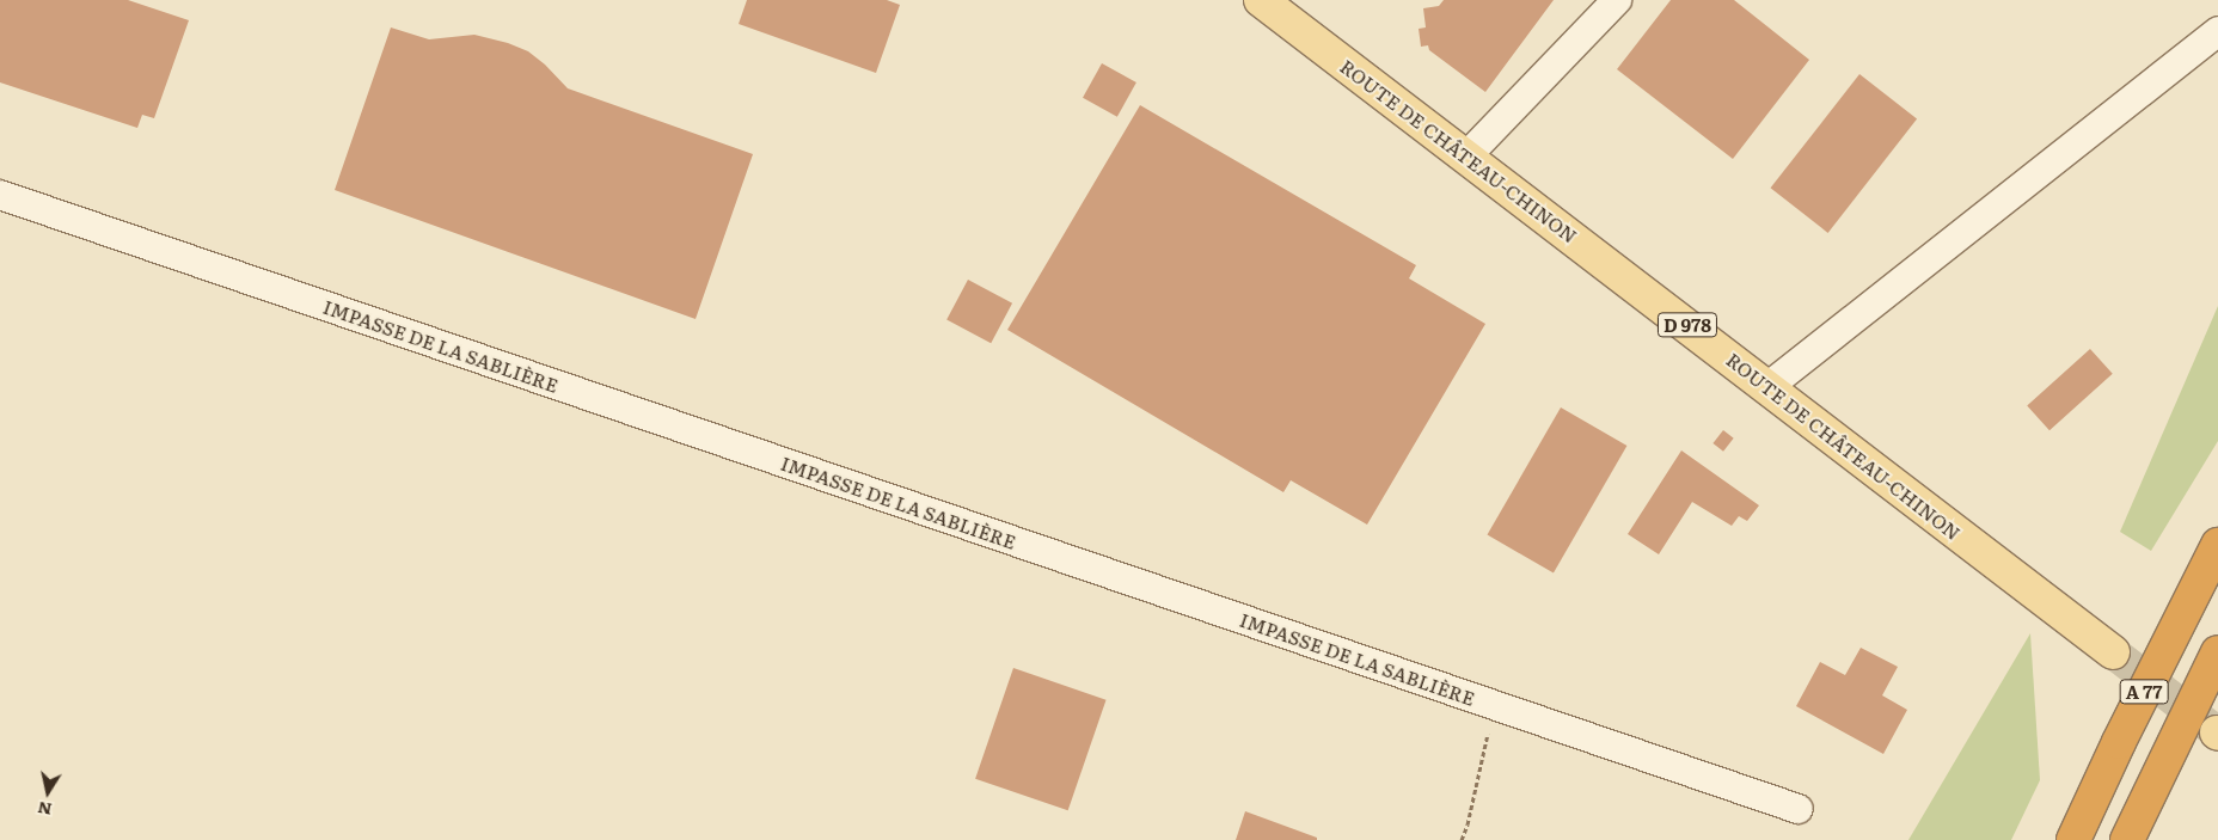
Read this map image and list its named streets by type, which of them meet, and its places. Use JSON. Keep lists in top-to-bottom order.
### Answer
{
  "streets": {
    "highway": ["A 77"],
    "main road": ["ROUTE DE CHÂTEAU-CHINON", "D 978"],
    "street": ["IMPASSE DE LA SABLIÈRE"]
  },
  "north": "bottom"
}
